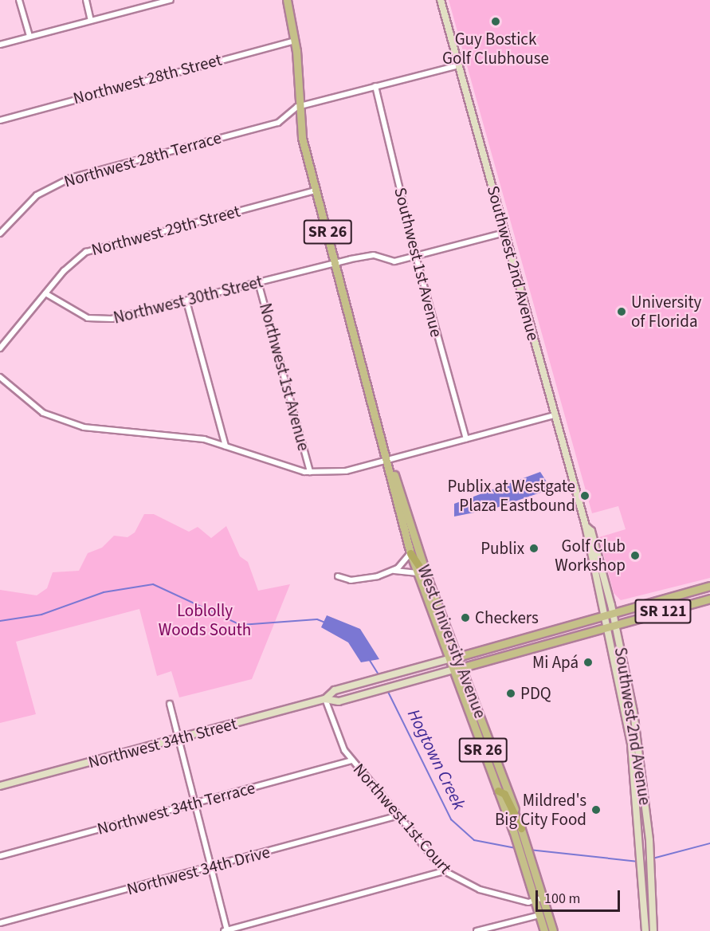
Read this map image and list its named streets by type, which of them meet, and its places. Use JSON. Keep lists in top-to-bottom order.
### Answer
{
  "streets": {
    "main road": [
      "SR 26",
      "Southwest 2nd Avenue",
      "SR 121",
      "West University Avenue",
      "Northwest 34th Street"
    ],
    "street": [
      "Northwest 28th Street",
      "Northwest 28th Terrace",
      "Northwest 29th Street",
      "Southwest 1st Avenue",
      "Northwest 30th Street",
      "Northwest 1st Avenue",
      "Northwest 34th Terrace",
      "Northwest 1st Court",
      "Northwest 34th Drive"
    ]
  },
  "crossings": [
    ["Northwest 28th Street", "West University Avenue"],
    ["Northwest 28th Terrace", "West University Avenue"],
    ["Northwest 29th Street", "Northwest 30th Street"],
    ["Northwest 29th Street", "West University Avenue"],
    ["Southwest 1st Avenue", "Northwest 30th Street"],
    ["Southwest 2nd Avenue", "Northwest 30th Street"],
    ["Southwest 2nd Avenue", "SR 121"],
    ["Northwest 30th Street", "Northwest 1st Avenue"],
    ["Northwest 30th Street", "West University Avenue"],
    ["SR 121", "West University Avenue"],
    ["SR 121", "Northwest 34th Street"],
    ["West University Avenue", "Northwest 34th Street"],
    ["West University Avenue", "Northwest 1st Court"],
    ["Northwest 34th Street", "Northwest 1st Court"],
    ["Northwest 34th Terrace", "Northwest 1st Court"],
    ["Northwest 1st Court", "Northwest 34th Drive"]
  ],
  "water": ["Hogtown Creek"],
  "parks": ["Loblolly Woods South"],
  "places": [
    "Guy Bostick Golf Clubhouse",
    "University of Florida",
    "Publix at Westgate Plaza Eastbound",
    "Publix",
    "Golf Club Workshop",
    "Checkers",
    "Mi Apá",
    "PDQ",
    "Mildred's Big City Food"
  ],
  "scale_bar": "100 m"
}
